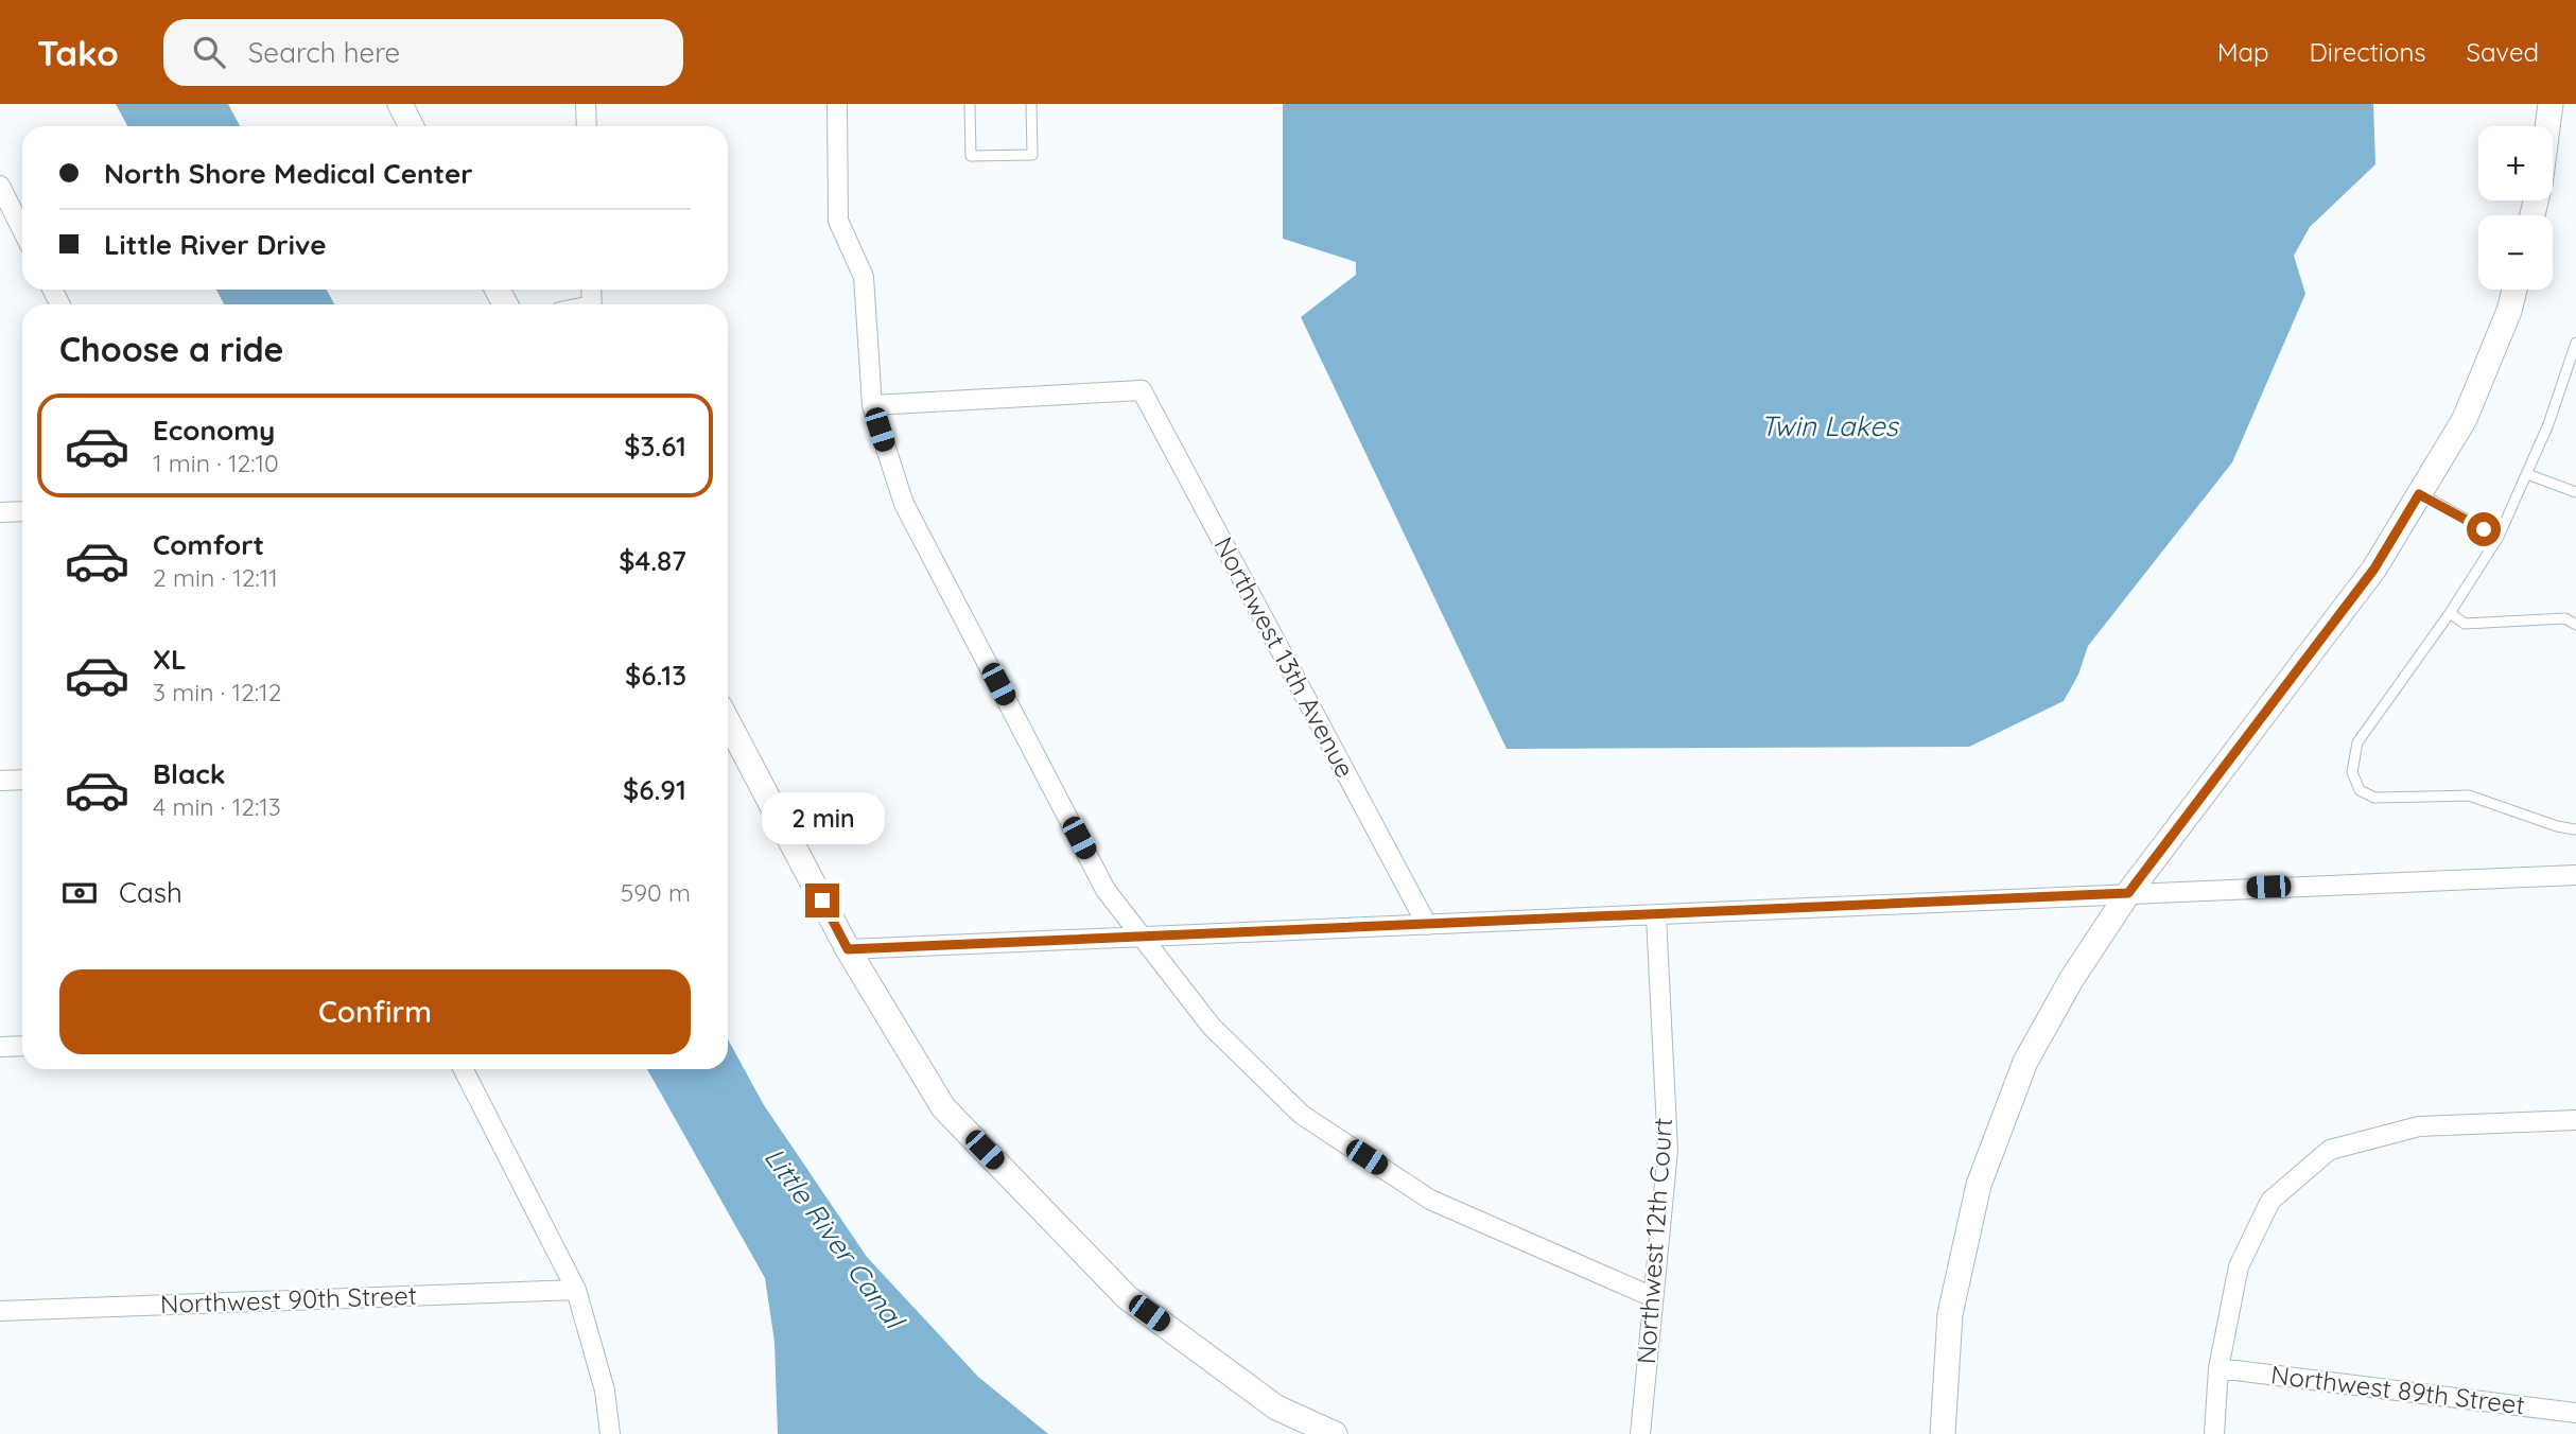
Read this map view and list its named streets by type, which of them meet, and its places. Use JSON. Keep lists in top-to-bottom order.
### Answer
{
  "streets": {
    "street": [
      "Northwest 13th Avenue",
      "Northwest 12th Court",
      "Northwest 90th Street",
      "Northwest 89th Street"
    ]
  },
  "water": ["Twin Lakes", "Little River Canal"],
  "page": {
    "header": "Tako",
    "search": "Search here",
    "nav": ["Map", "Directions", "Saved"],
    "map_buttons": ["+", "−"],
    "banner": ["North Shore Medical Center", "Little River Drive"],
    "heading": "Choose a ride",
    "list": [
      {
        "name": "Economy",
        "note": "1 min · 12:10",
        "value": "$3.61"
      },
      {
        "name": "Comfort",
        "note": "2 min · 12:11",
        "value": "$4.87"
      },
      {
        "name": "XL",
        "note": "3 min · 12:12",
        "value": "$6.13"
      },
      {
        "name": "Black",
        "note": "4 min · 12:13",
        "value": "$6.91"
      }
    ],
    "bubble": "2 min",
    "pay": ["Cash", "590 m"],
    "buttons": "Confirm"
  }
}
